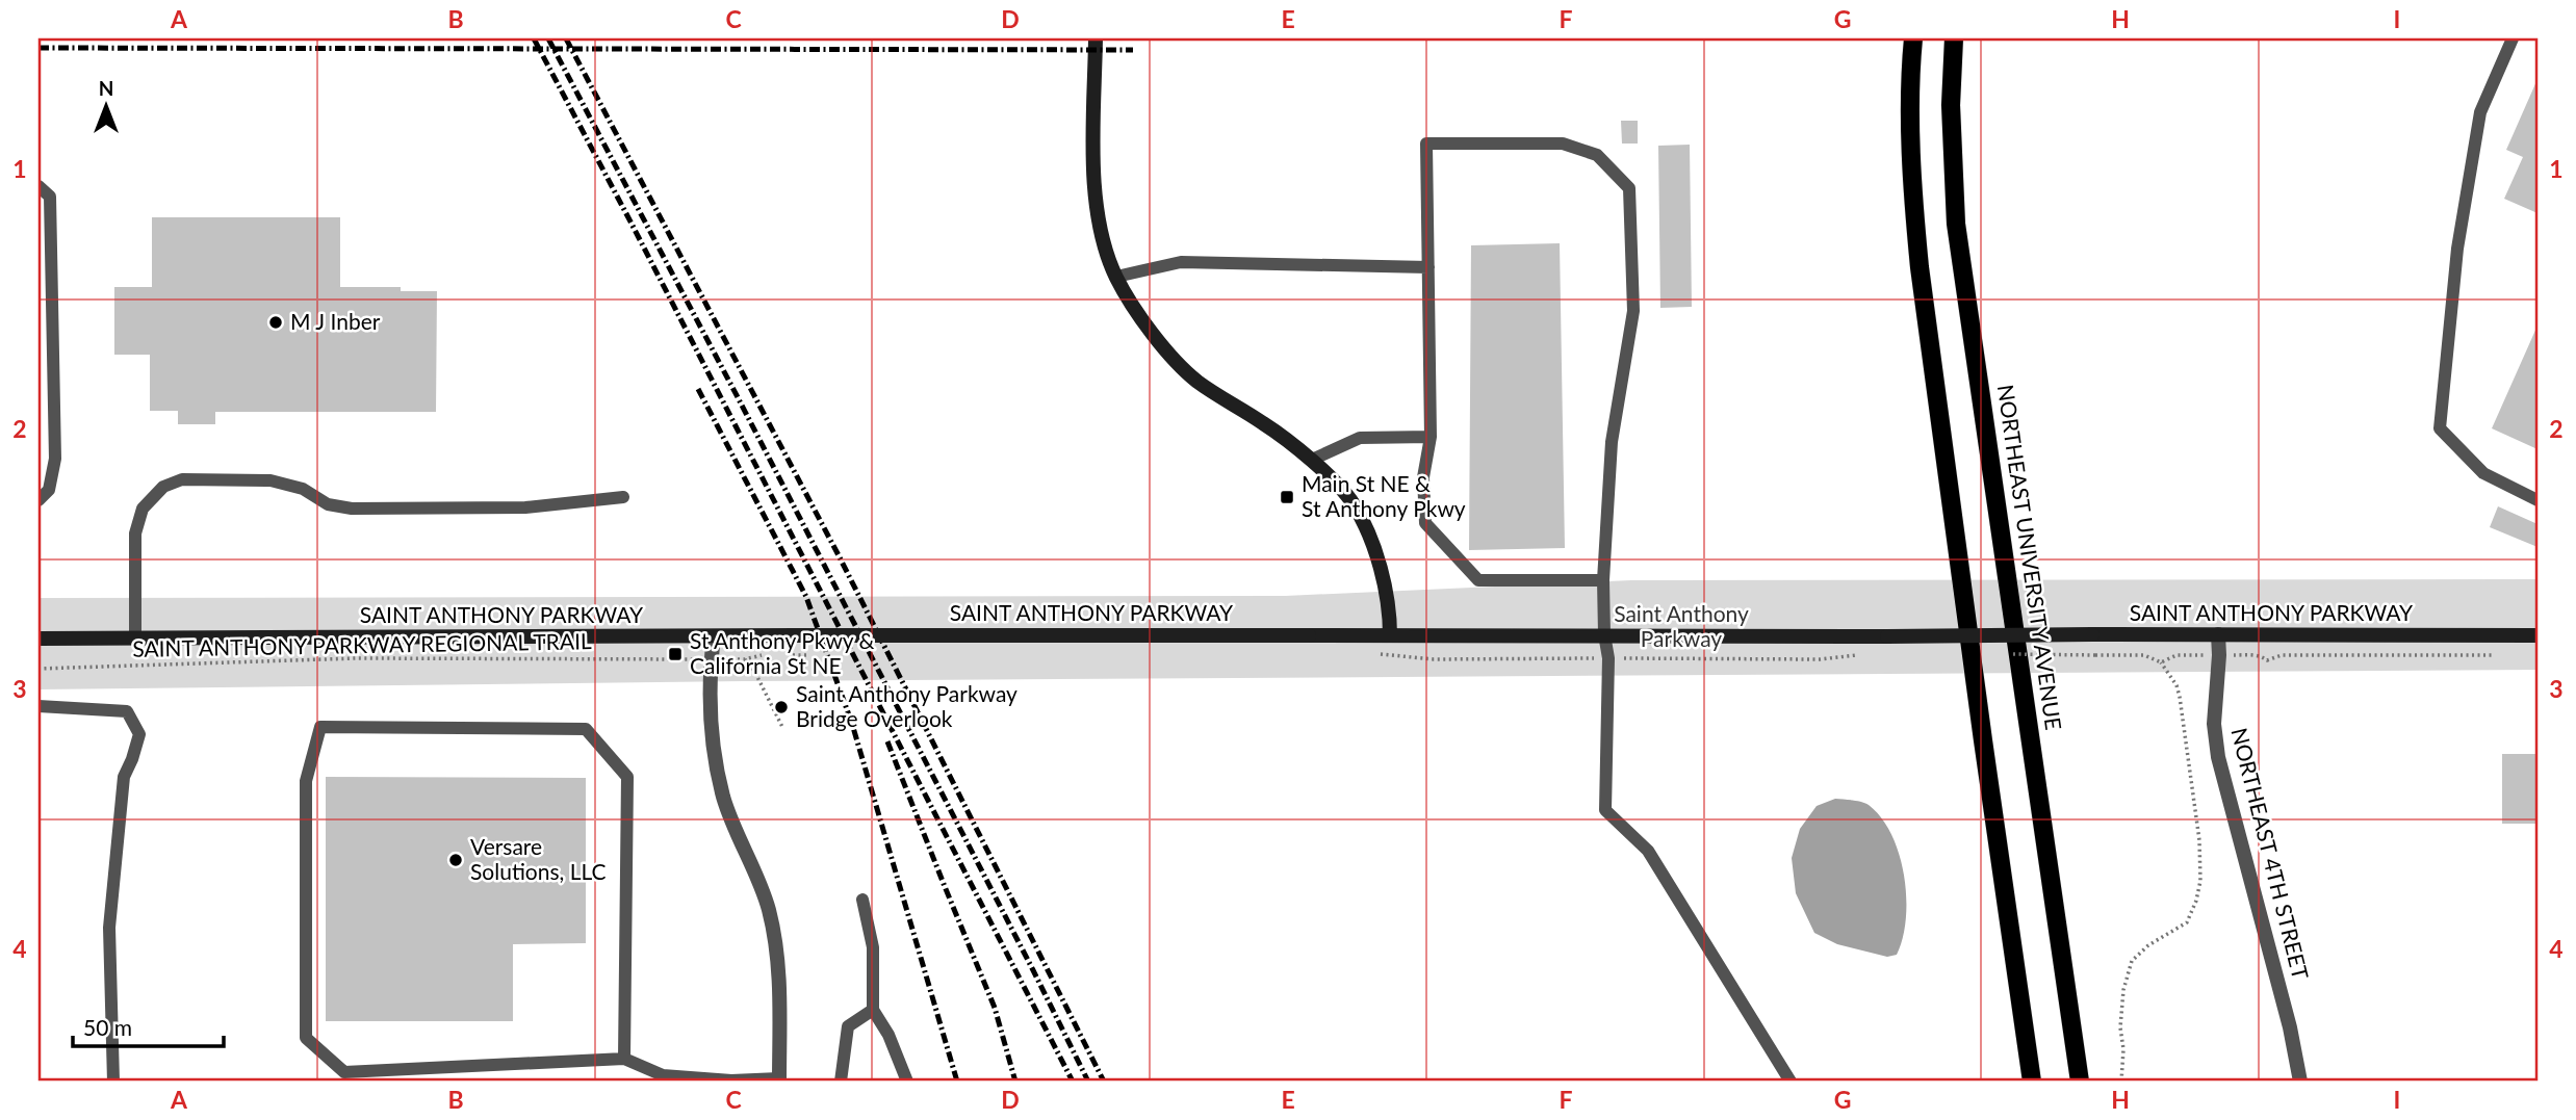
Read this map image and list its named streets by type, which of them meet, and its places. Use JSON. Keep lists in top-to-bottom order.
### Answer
{
  "streets": {
    "main road": ["NORTHEAST UNIVERSITY AVENUE"],
    "street": ["SAINT ANTHONY PARKWAY", "NORTHEAST 4TH STREET"],
    "path": ["SAINT ANTHONY PARKWAY REGIONAL TRAIL"]
  },
  "crossings": [
    ["SAINT ANTHONY PARKWAY", "NORTHEAST 4TH STREET"]
  ],
  "parks": ["Saint Anthony Parkway"],
  "places": {
    "other": ["M J Inber", "Saint Anthony Parkway Bridge Overlook", "Versare Solutions, LLC"],
    "transit": ["Main St NE & St Anthony Pkwy", "St Anthony Pkwy & California St NE"]
  },
  "scale_bar": "50 m",
  "north": "top",
  "grid": {
    "columns": [
      "A",
      "B",
      "C",
      "D",
      "E",
      "F",
      "G",
      "H",
      "I"
    ],
    "rows": [
      "1",
      "2",
      "3",
      "4"
    ]
  }
}
